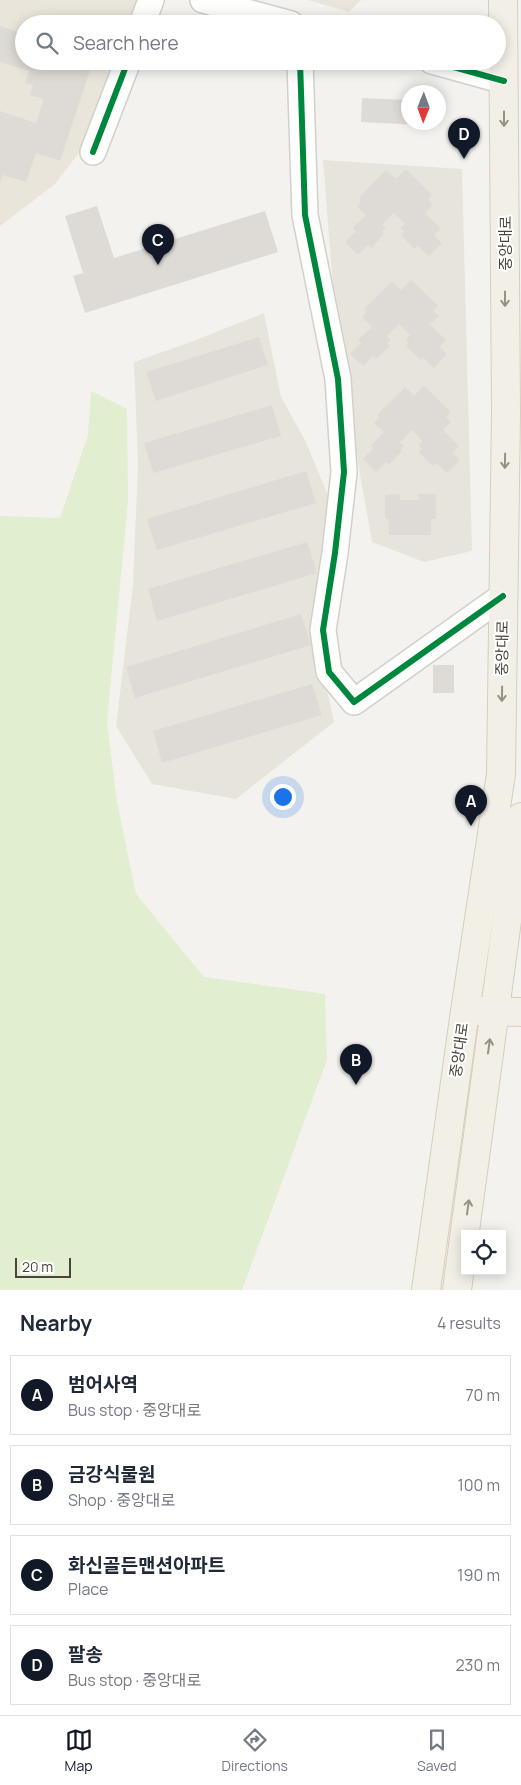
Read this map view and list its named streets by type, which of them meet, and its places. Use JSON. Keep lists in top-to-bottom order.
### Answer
{
  "streets": {
    "main road": ["중앙대로"]
  },
  "scale_bar": "20 m",
  "north": "bottom",
  "page": {
    "search": "Search here",
    "pins": [
      "D",
      "C",
      "A",
      "B"
    ],
    "scale": "20 m",
    "heading": ["Nearby", "4 results"],
    "list": [
      {
        "mark": "A",
        "name": "범어사역",
        "note": "Bus stop · 중앙대로",
        "value": "70 m"
      },
      {
        "mark": "B",
        "name": "금강식물원",
        "note": "Shop · 중앙대로",
        "value": "100 m"
      },
      {
        "mark": "C",
        "name": "화신골든맨션아파트",
        "note": "Place",
        "value": "190 m"
      },
      {
        "mark": "D",
        "name": "팔송",
        "note": "Bus stop · 중앙대로",
        "value": "230 m"
      }
    ],
    "nav": ["Map", "Directions", "Saved"]
  }
}
